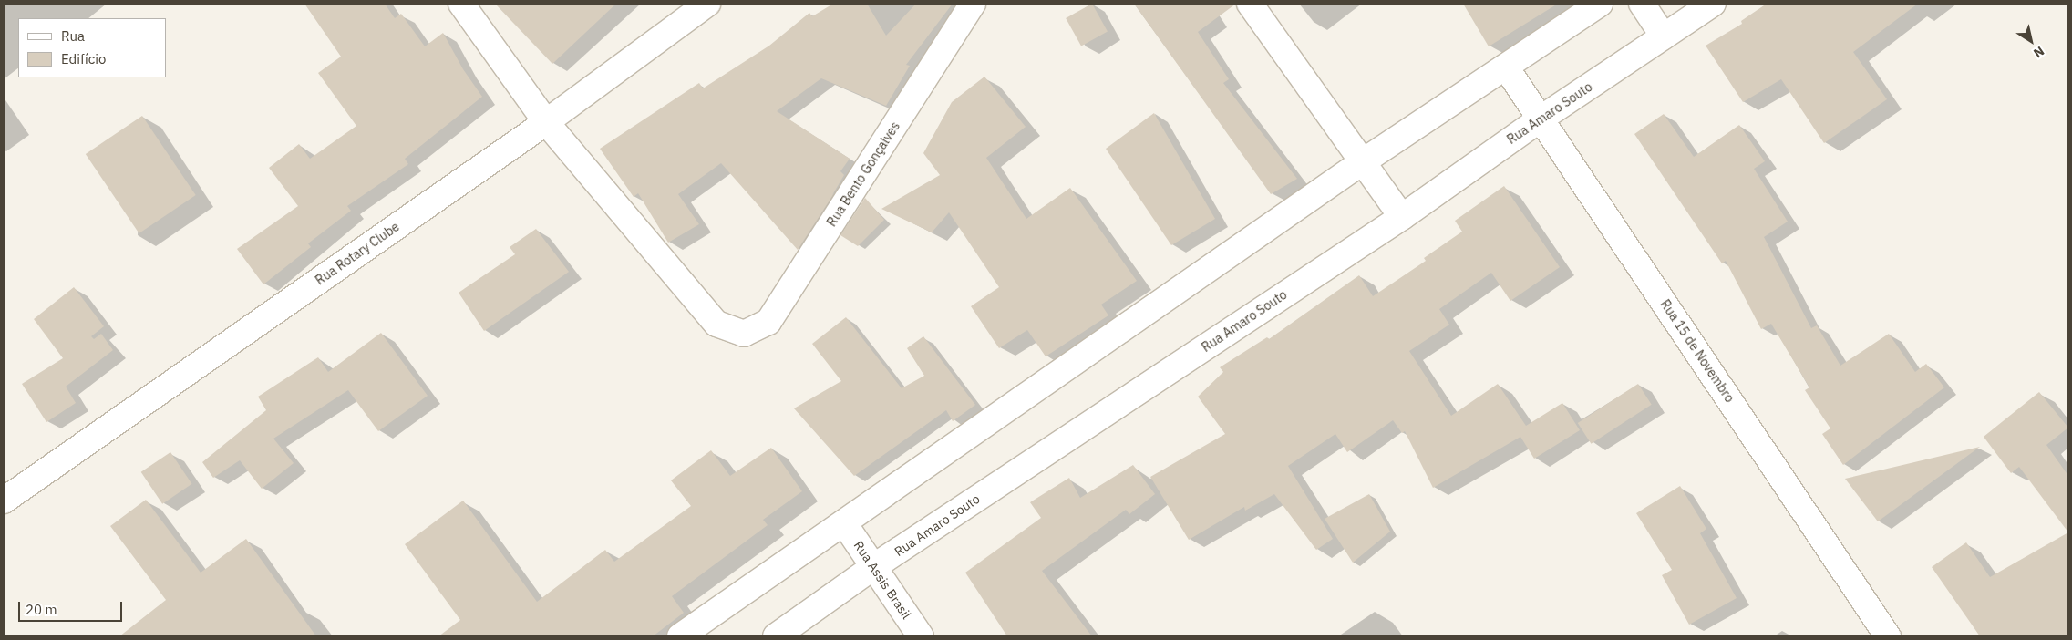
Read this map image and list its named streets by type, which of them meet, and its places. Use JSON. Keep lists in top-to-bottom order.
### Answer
{
  "streets": {
    "street": [
      "Rua Amaro Souto",
      "Rua Bento Gonçalves",
      "Rua Rotary Clube",
      "Rua 15 de Novembro",
      "Rua Assis Brasil"
    ]
  },
  "crossings": [
    ["Rua Amaro Souto", "Rua 15 de Novembro"],
    ["Rua Amaro Souto", "Rua Assis Brasil"],
    ["Rua Bento Gonçalves", "Rua Rotary Clube"]
  ],
  "legend": ["Rua", "Edifício"],
  "scale_bar": "20 m",
  "north": "bottom right"
}
